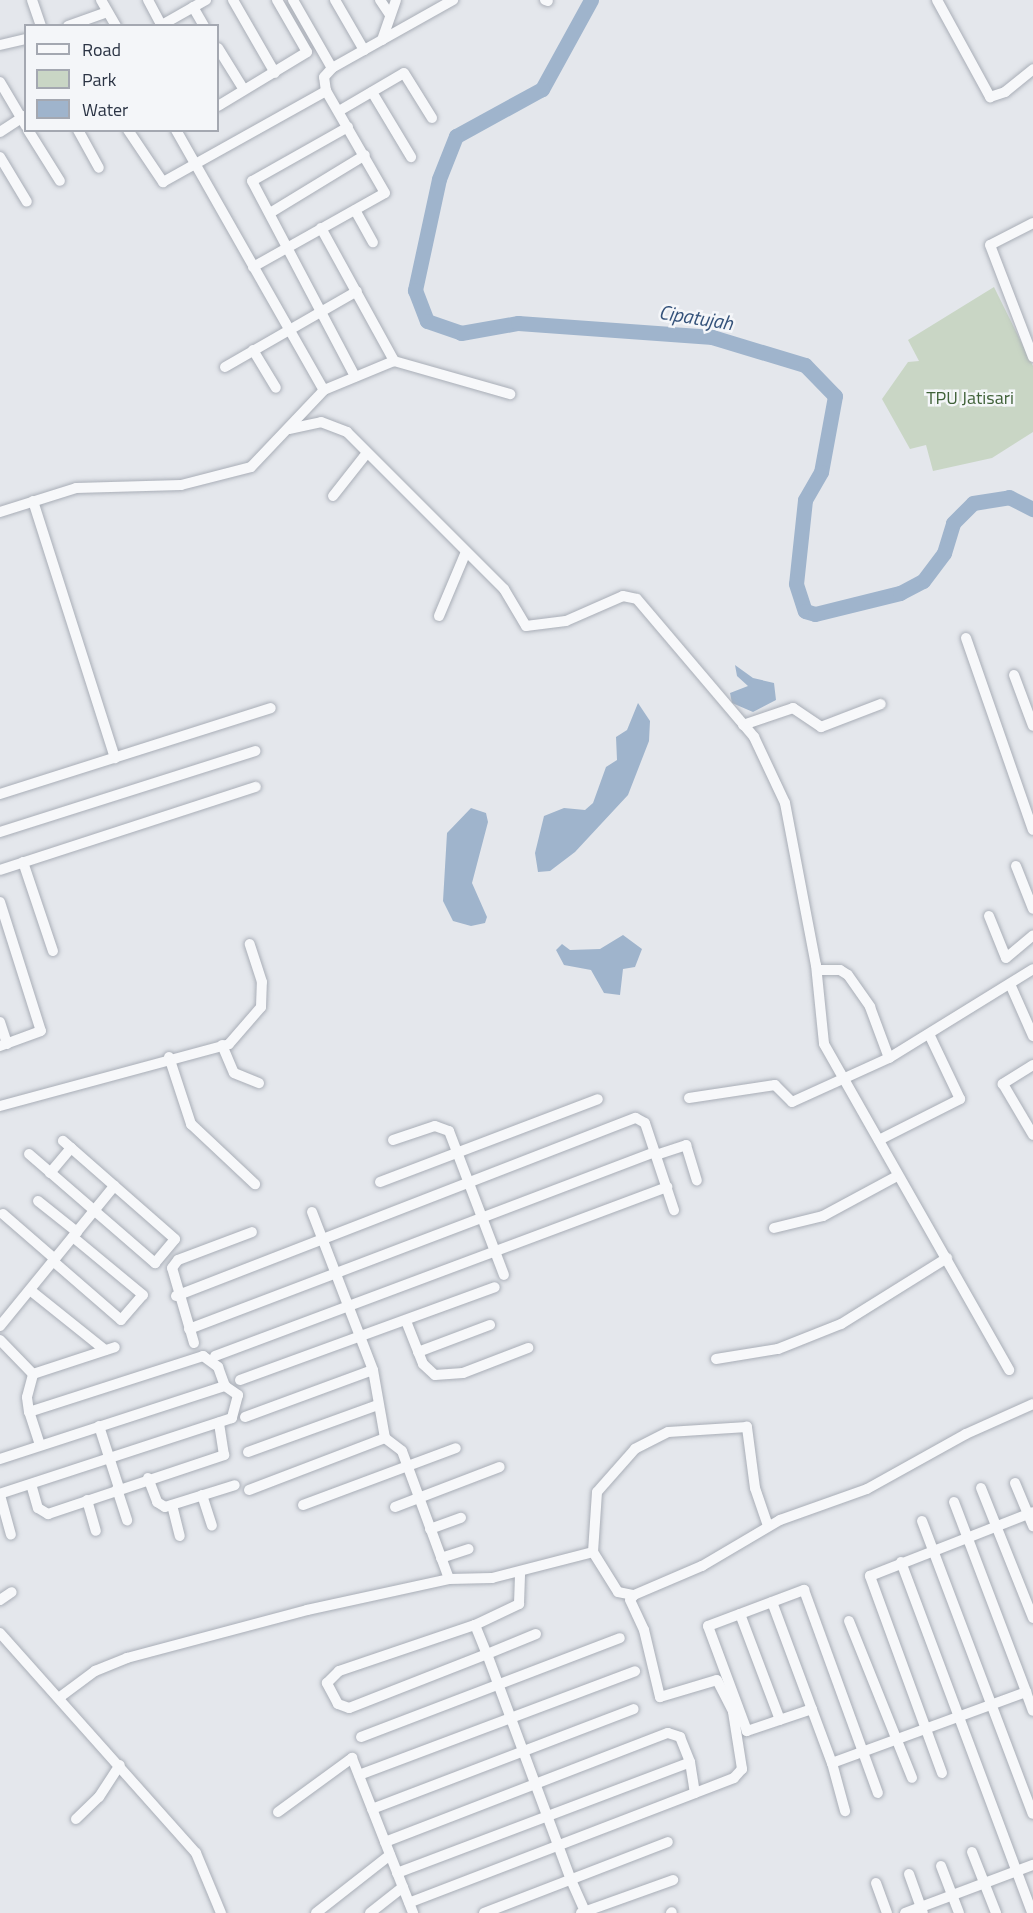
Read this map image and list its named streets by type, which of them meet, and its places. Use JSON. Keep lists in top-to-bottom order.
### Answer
{
  "water": ["Cipatujah"],
  "parks": ["TPU Jatisari"],
  "legend": ["Road", "Park", "Water"]
}
